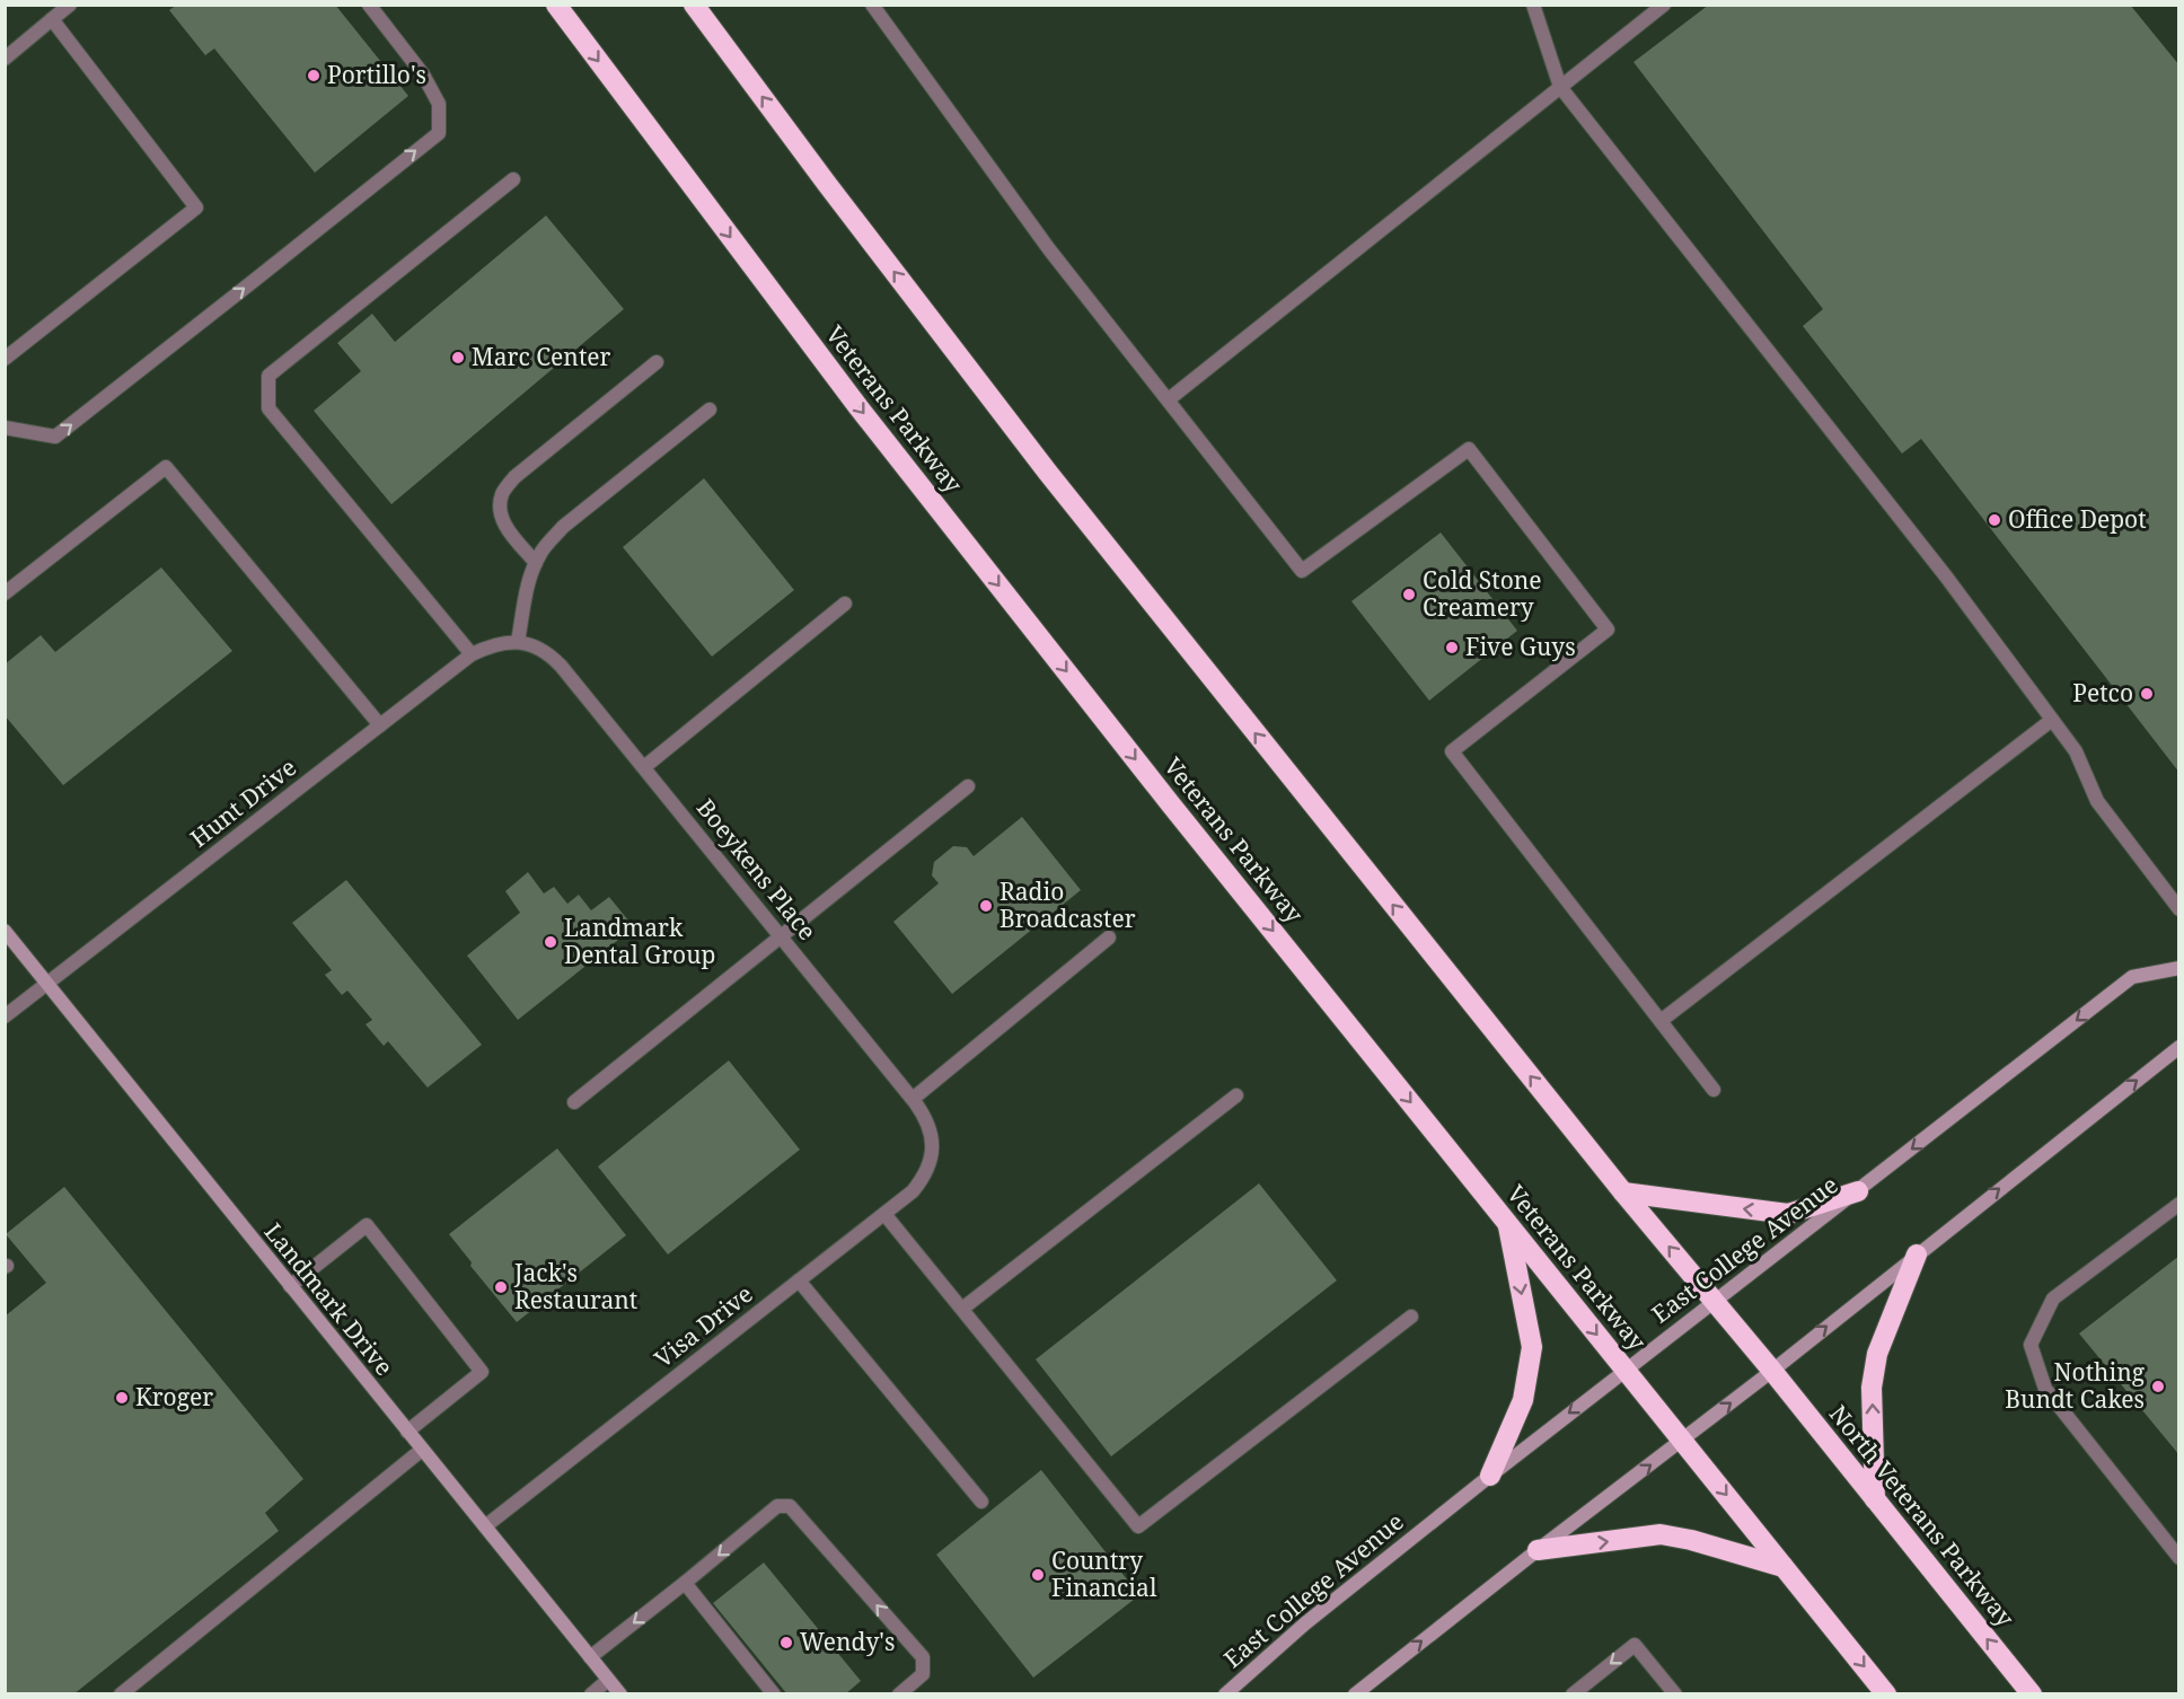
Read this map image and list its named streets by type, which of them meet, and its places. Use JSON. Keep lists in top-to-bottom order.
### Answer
{
  "streets": {
    "highway": ["Veterans Parkway", "North Veterans Parkway"],
    "main road": ["East College Avenue", "Landmark Drive"],
    "street": ["Hunt Drive", "Boeykens Place", "Visa Drive"]
  },
  "crossings": [
    ["Veterans Parkway", "East College Avenue"],
    ["Hunt Drive", "Boeykens Place"],
    ["Hunt Drive", "Landmark Drive"],
    ["Boeykens Place", "Visa Drive"],
    ["Landmark Drive", "Visa Drive"]
  ],
  "one_way": ["North Veterans Parkway"],
  "places": [
    "Portillo's",
    "Marc Center",
    "Office Depot",
    "Cold Stone Creamery",
    "Five Guys",
    "Petco",
    "Radio Broadcaster",
    "Landmark Dental Group",
    "Jack's Restaurant",
    "Nothing Bundt Cakes",
    "Kroger",
    "Country Financial",
    "Wendy's"
  ]
}
